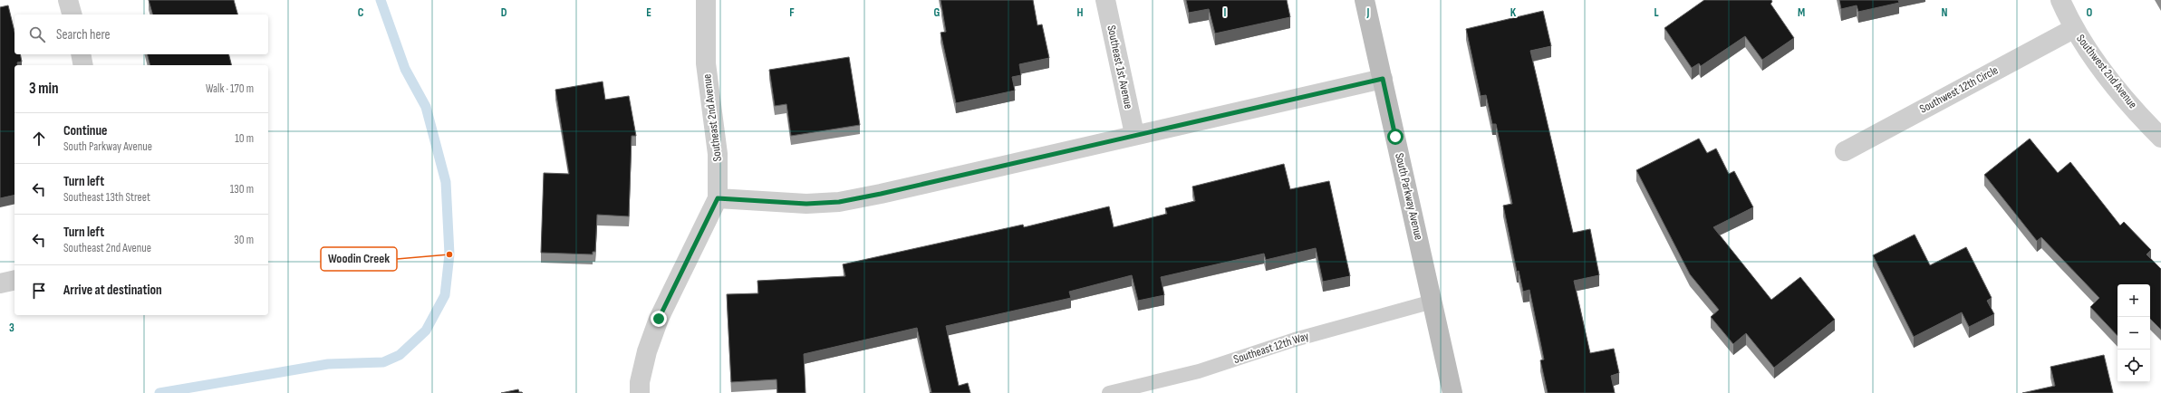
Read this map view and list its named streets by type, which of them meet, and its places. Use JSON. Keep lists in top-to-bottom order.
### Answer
{
  "streets": {
    "main road": ["South Parkway Avenue"],
    "street": [
      "Southeast 1st Avenue",
      "Southwest 2nd Avenue",
      "Southwest 12th Circle",
      "Southeast 2nd Avenue"
    ],
    "lane": ["Southeast 12th Way"]
  },
  "crossings": [
    ["Southwest 2nd Avenue", "Southwest 12th Circle"],
    ["South Parkway Avenue", "Southeast 12th Way"]
  ],
  "places": ["Woodin Creek"],
  "page": {
    "search": "Search here",
    "heading": ["3 min", "Walk · 170 m"],
    "list": [
      ["Continue", "South Parkway Avenue", "10 m"],
      ["Turn left", "Southeast 13th Street", "130 m"],
      ["Turn left", "Southeast 2nd Avenue", "30 m"],
      "Arrive at destination"
    ],
    "map_buttons": ["+", "−"]
  },
  "grid": {
    "columns": [
      "C",
      "D",
      "E",
      "F",
      "G",
      "H",
      "I",
      "J",
      "K",
      "L",
      "M",
      "N",
      "O"
    ],
    "rows": ["3"]
  }
}
